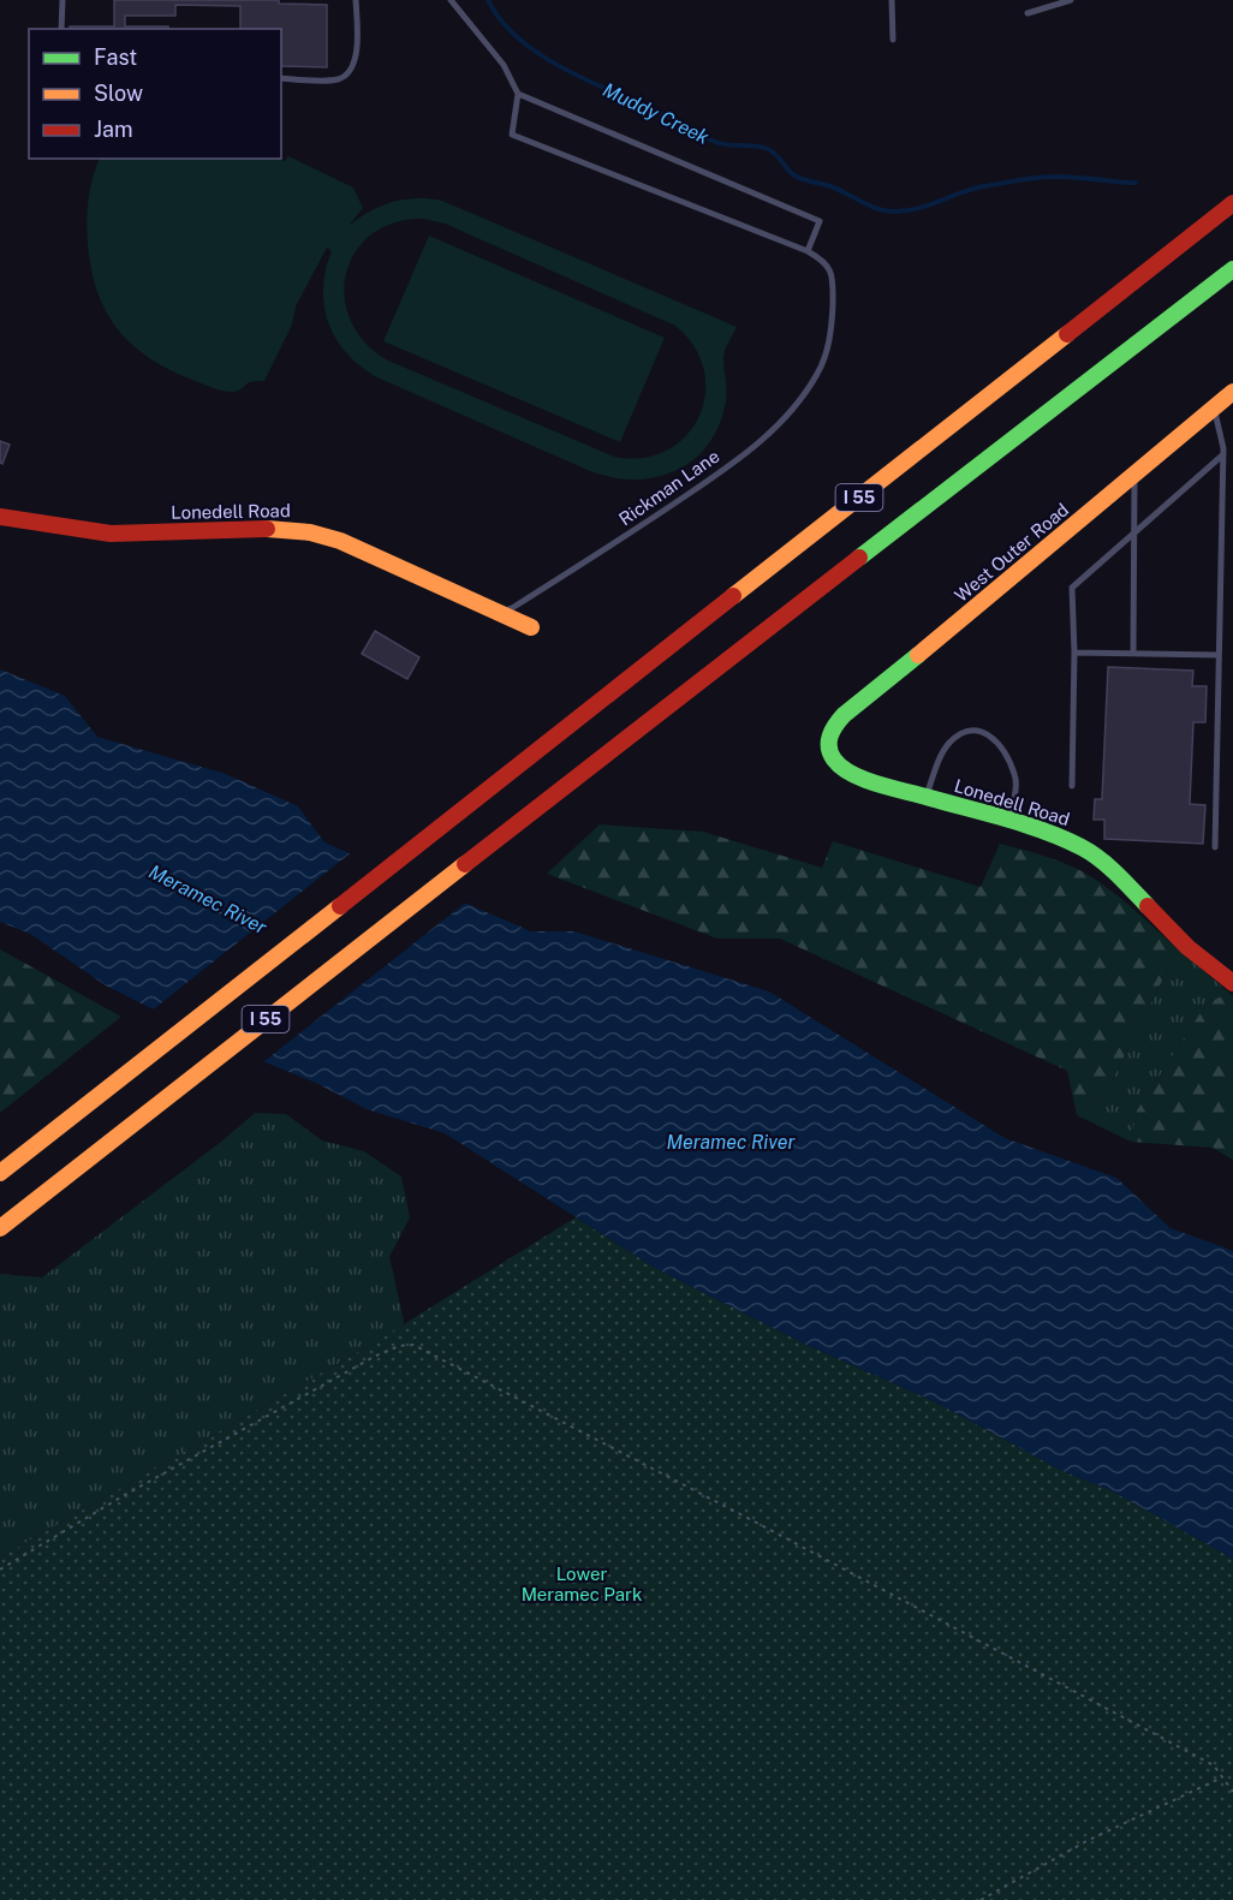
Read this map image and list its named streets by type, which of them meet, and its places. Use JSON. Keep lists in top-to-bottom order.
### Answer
{
  "streets": {
    "main road": ["I 55", "Lonedell Road", "West Outer Road"],
    "lane": ["Rickman Lane"]
  },
  "crossings": [
    ["Rickman Lane", "Lonedell Road"],
    ["Lonedell Road", "West Outer Road"]
  ],
  "water": ["Muddy Creek", "Meramec River"],
  "parks": ["Lower Meramec Park"],
  "legend": ["Fast", "Slow", "Jam"]
}
